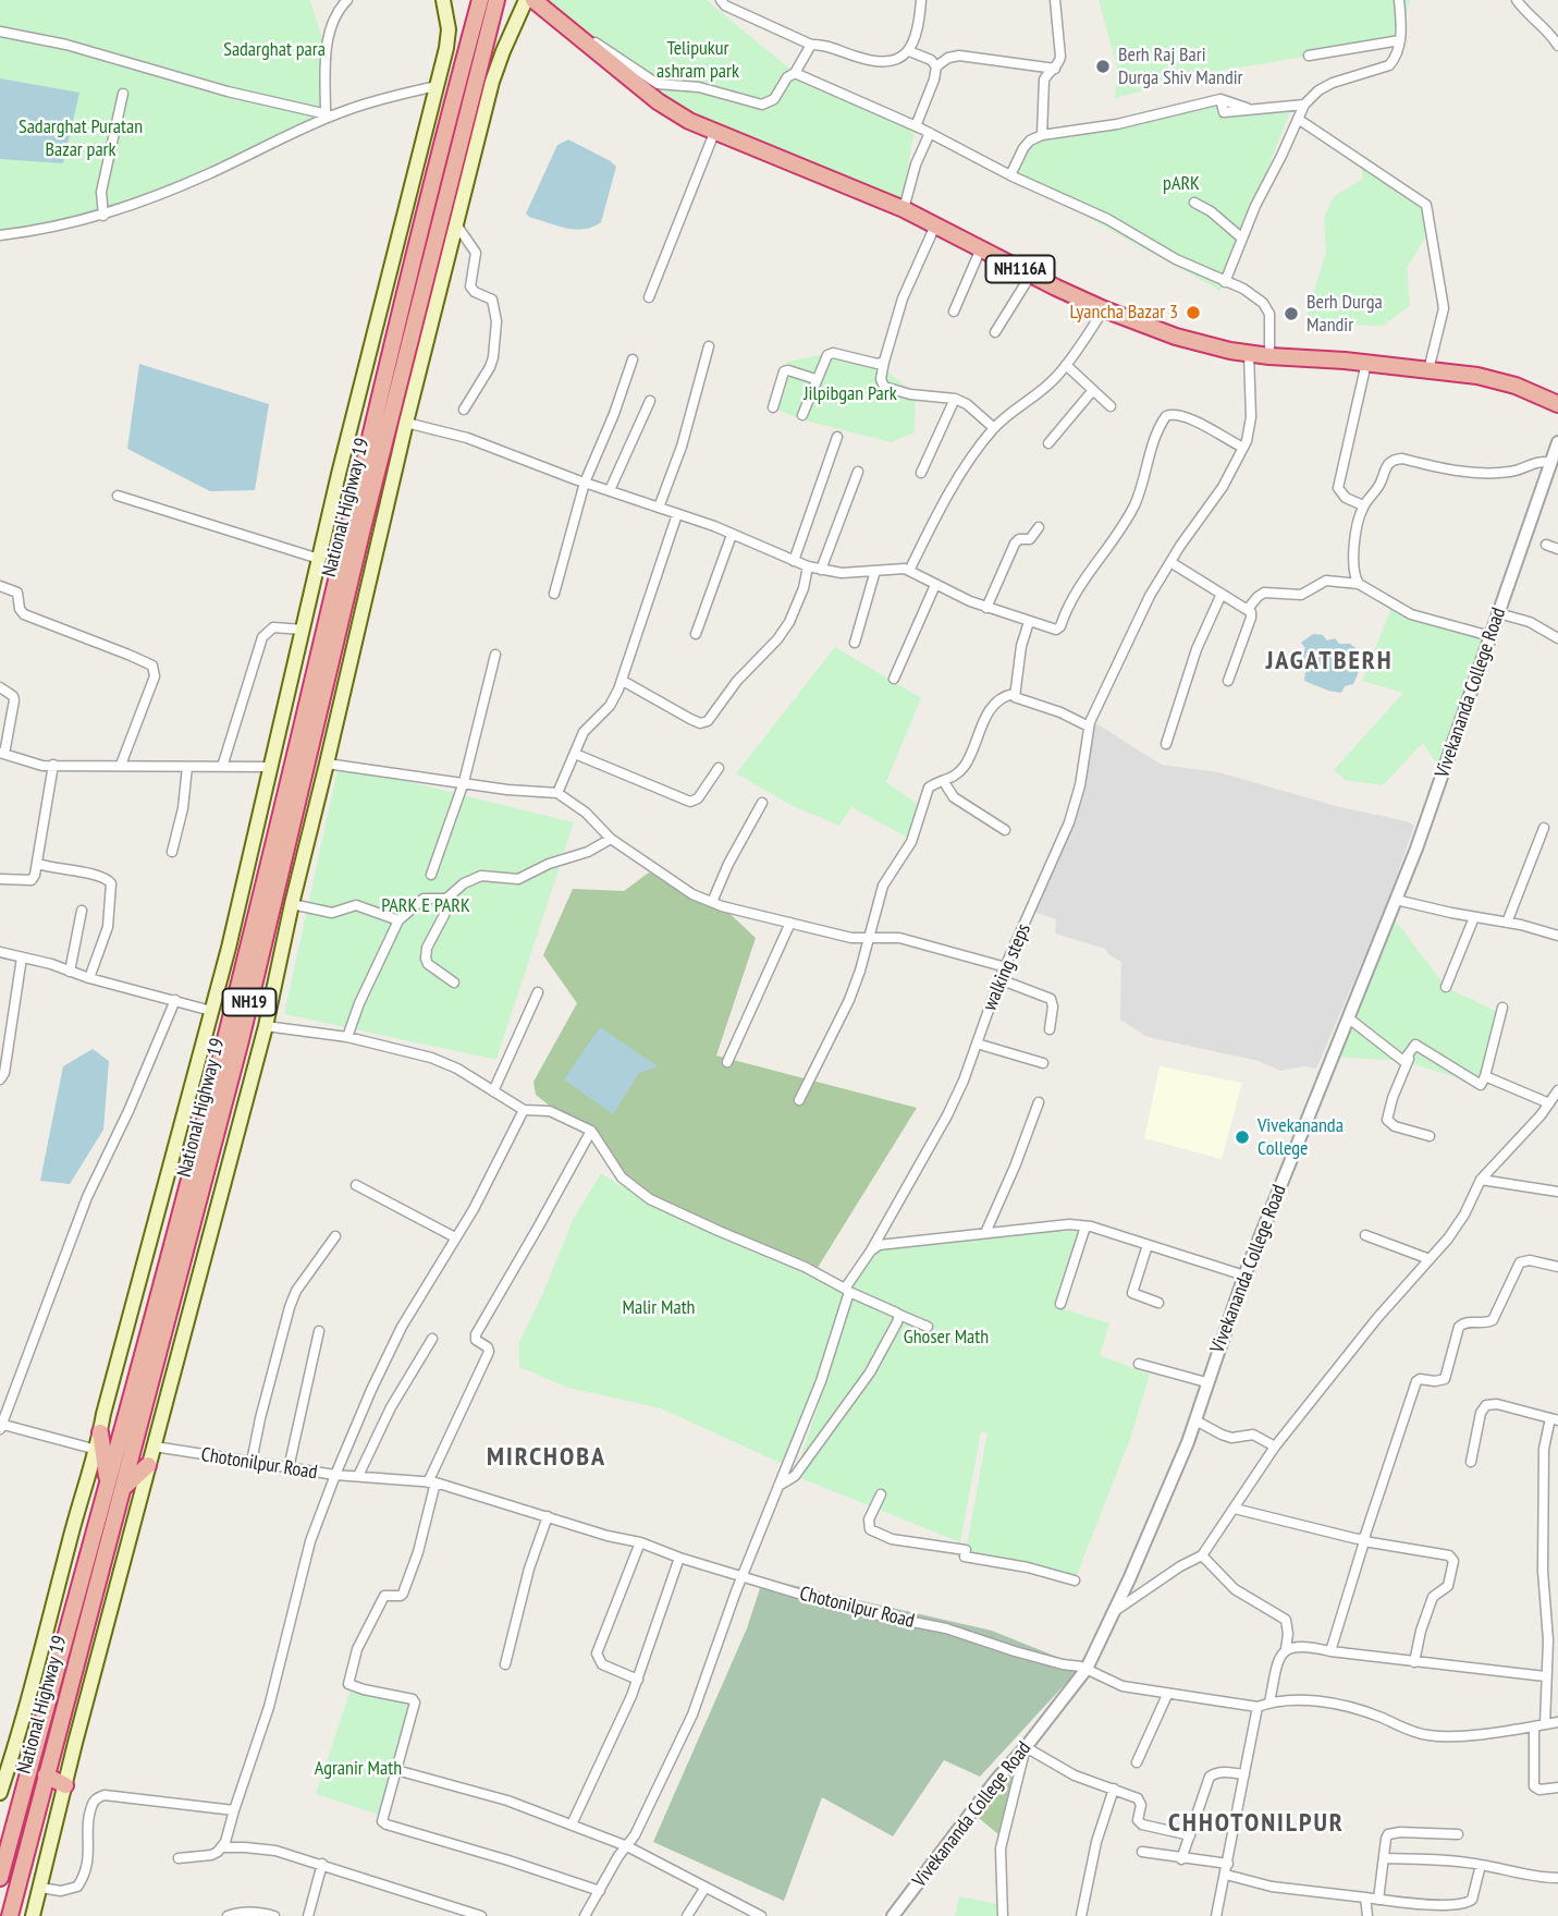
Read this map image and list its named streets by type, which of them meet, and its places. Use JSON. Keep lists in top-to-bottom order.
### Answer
{
  "streets": {
    "highway": ["NH116A", "National Highway 19", "NH19"],
    "street": ["Vivekananda College Road", "walking steps", "Chotonilpur Road"]
  },
  "crossings": [
    ["NH116A", "walking steps"],
    ["National Highway 19", "NH19"],
    ["Vivekananda College Road", "Chotonilpur Road"],
    ["walking steps", "Chotonilpur Road"]
  ],
  "districts": ["JAGATBERH", "MIRCHOBA", "CHHOTONILPUR"],
  "parks": [
    "Telipukur ashram park",
    "Sadarghat para",
    "Sadarghat Puratan Bazar park",
    "pARK",
    "Jilpibgan Park",
    "PARK E PARK",
    "Malir Math",
    "Ghoser Math",
    "Agranir Math"
  ],
  "places": [
    "Berh Raj Bari Durga Shiv Mandir",
    "Lyancha Bazar 3",
    "Berh Durga Mandir",
    "Vivekananda College"
  ]
}
